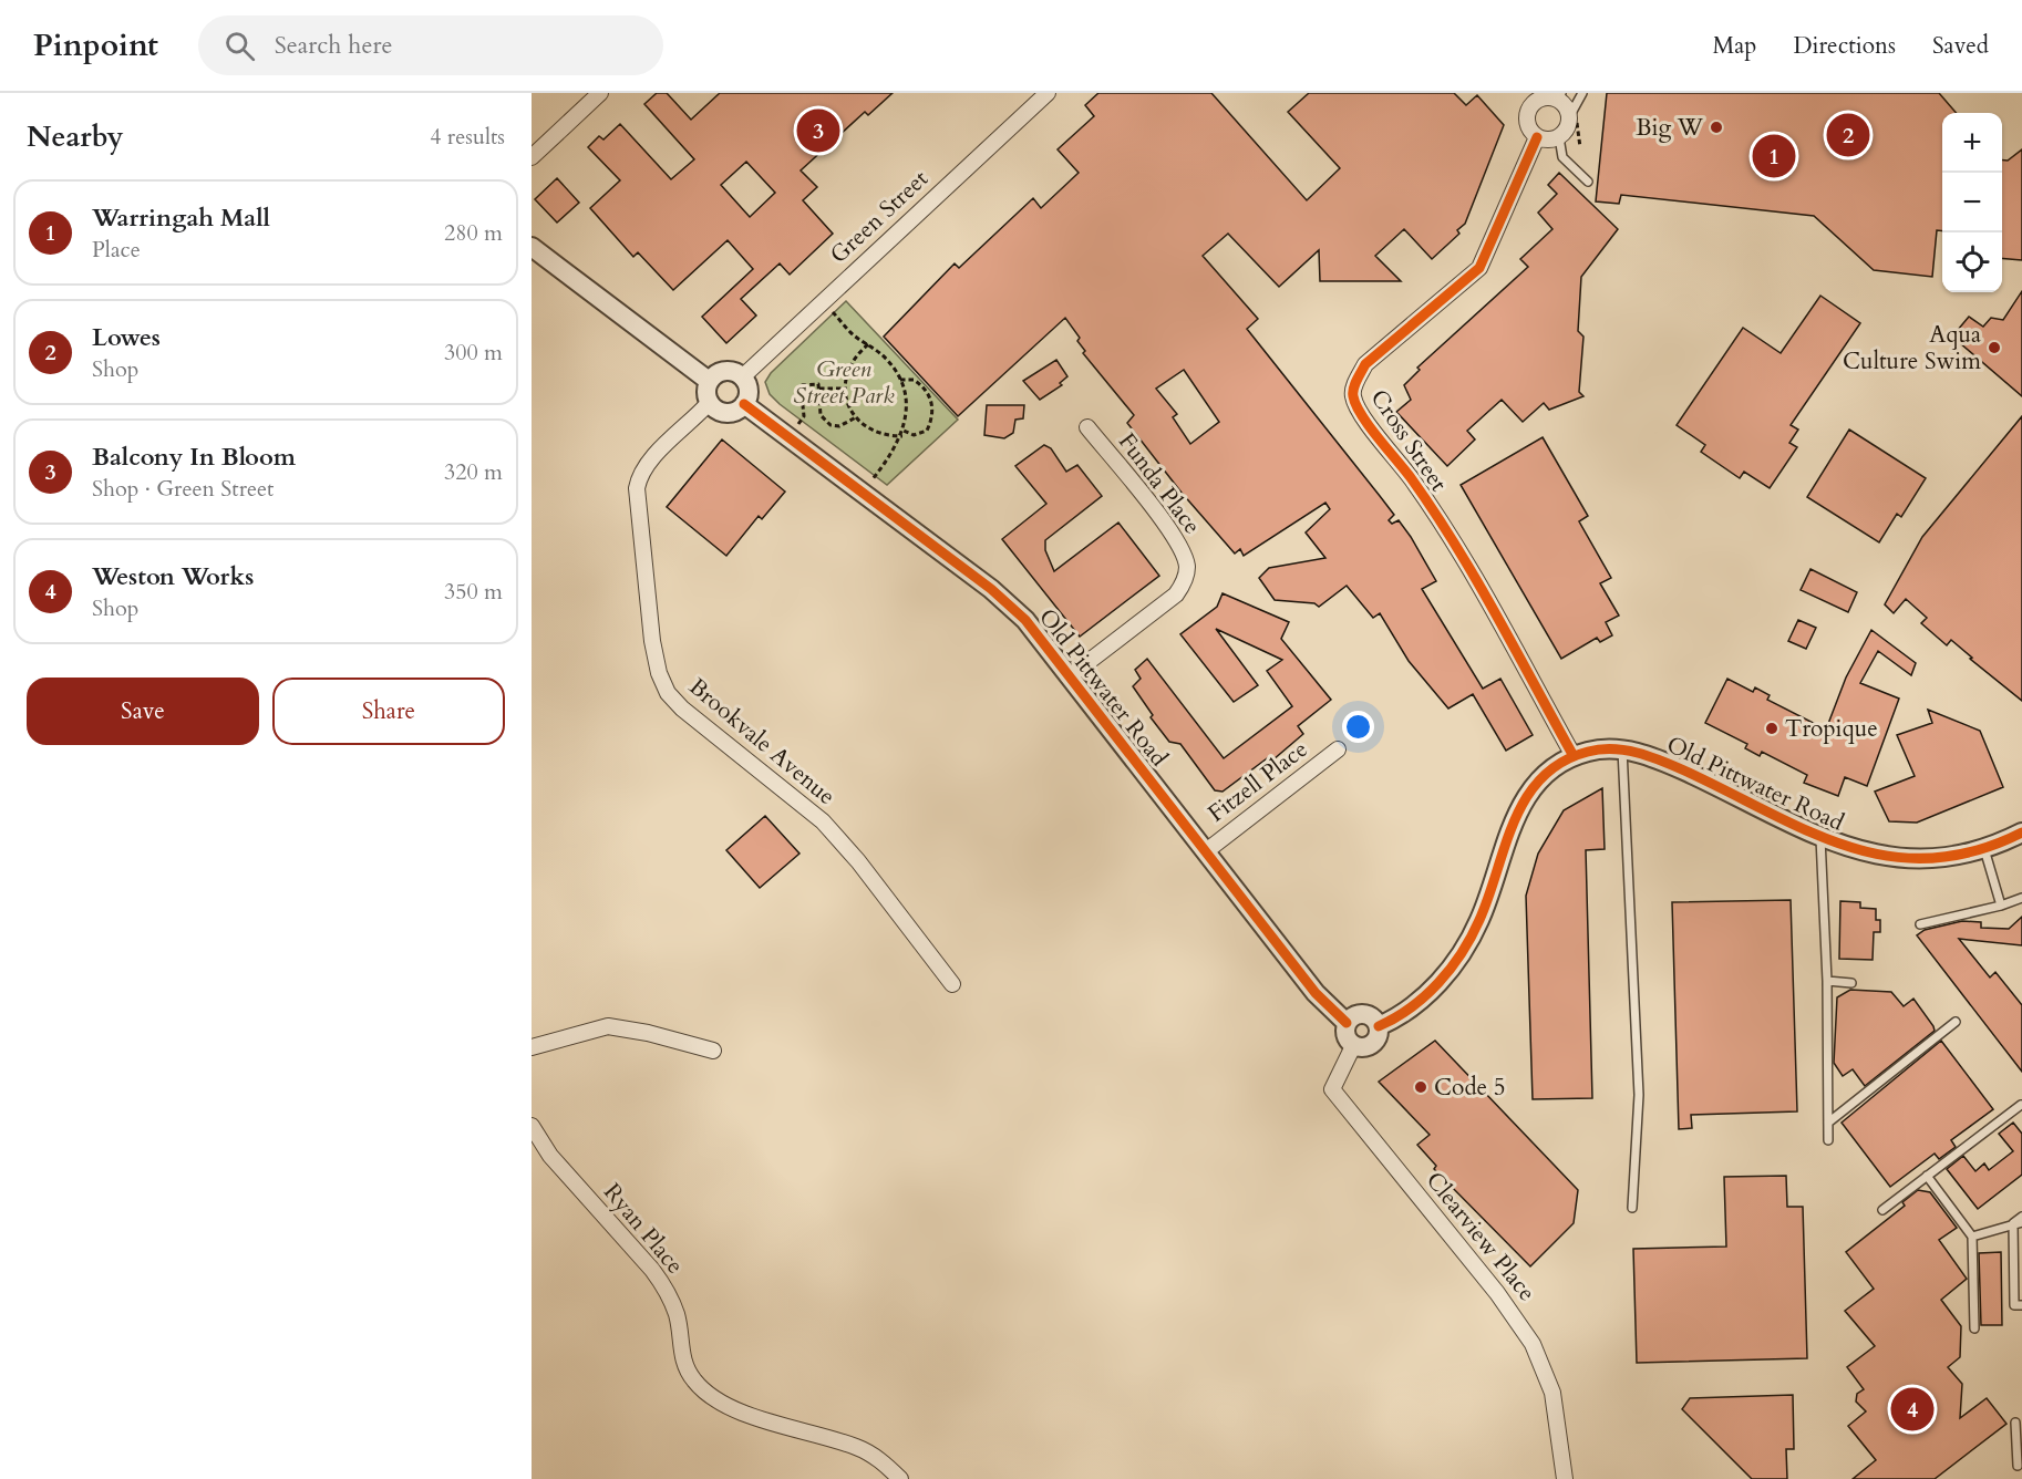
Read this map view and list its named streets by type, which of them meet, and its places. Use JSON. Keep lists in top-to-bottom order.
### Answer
{
  "streets": {
    "street": [
      "Green Street",
      "Cross Street",
      "Funda Place",
      "Old Pittwater Road",
      "Brookvale Avenue",
      "Fitzell Place",
      "Ryan Place",
      "Clearview Place"
    ]
  },
  "crossings": [
    ["Green Street", "Old Pittwater Road"],
    ["Green Street", "Brookvale Avenue"],
    ["Cross Street", "Old Pittwater Road"],
    ["Funda Place", "Old Pittwater Road"],
    ["Old Pittwater Road", "Brookvale Avenue"],
    ["Old Pittwater Road", "Fitzell Place"],
    ["Old Pittwater Road", "Clearview Place"]
  ],
  "parks": ["Green Street Park"],
  "places": [
    "Big W",
    "Aqua Culture Swim",
    "Tropique",
    "Code 5"
  ],
  "page": {
    "header": "Pinpoint",
    "search": "Search here",
    "nav": ["Map", "Directions", "Saved"],
    "heading": ["Nearby", "4 results"],
    "pins": [
      "3",
      "2",
      "1",
      "4"
    ],
    "map_buttons": ["+", "−"],
    "list": [
      {
        "mark": "1",
        "name": "Warringah Mall",
        "note": "Place",
        "value": "280 m"
      },
      {
        "mark": "2",
        "name": "Lowes",
        "note": "Shop",
        "value": "300 m"
      },
      {
        "mark": "3",
        "name": "Balcony In Bloom",
        "note": "Shop · Green Street",
        "value": "320 m"
      },
      {
        "mark": "4",
        "name": "Weston Works",
        "note": "Shop",
        "value": "350 m"
      }
    ],
    "buttons": ["Save", "Share"]
  }
}
